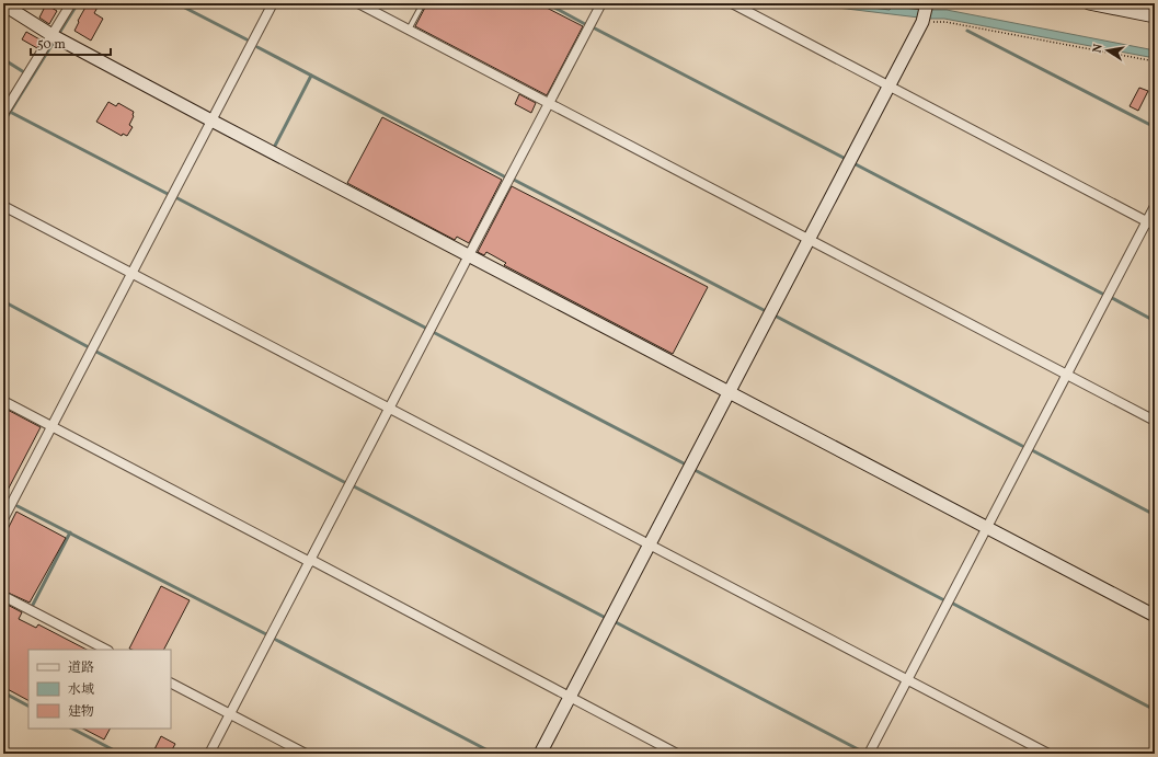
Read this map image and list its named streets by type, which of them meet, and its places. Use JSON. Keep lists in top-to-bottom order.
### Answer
{
  "legend": ["道路", "水域", "建物"],
  "scale_bar": "50 m",
  "north": "left"
}
